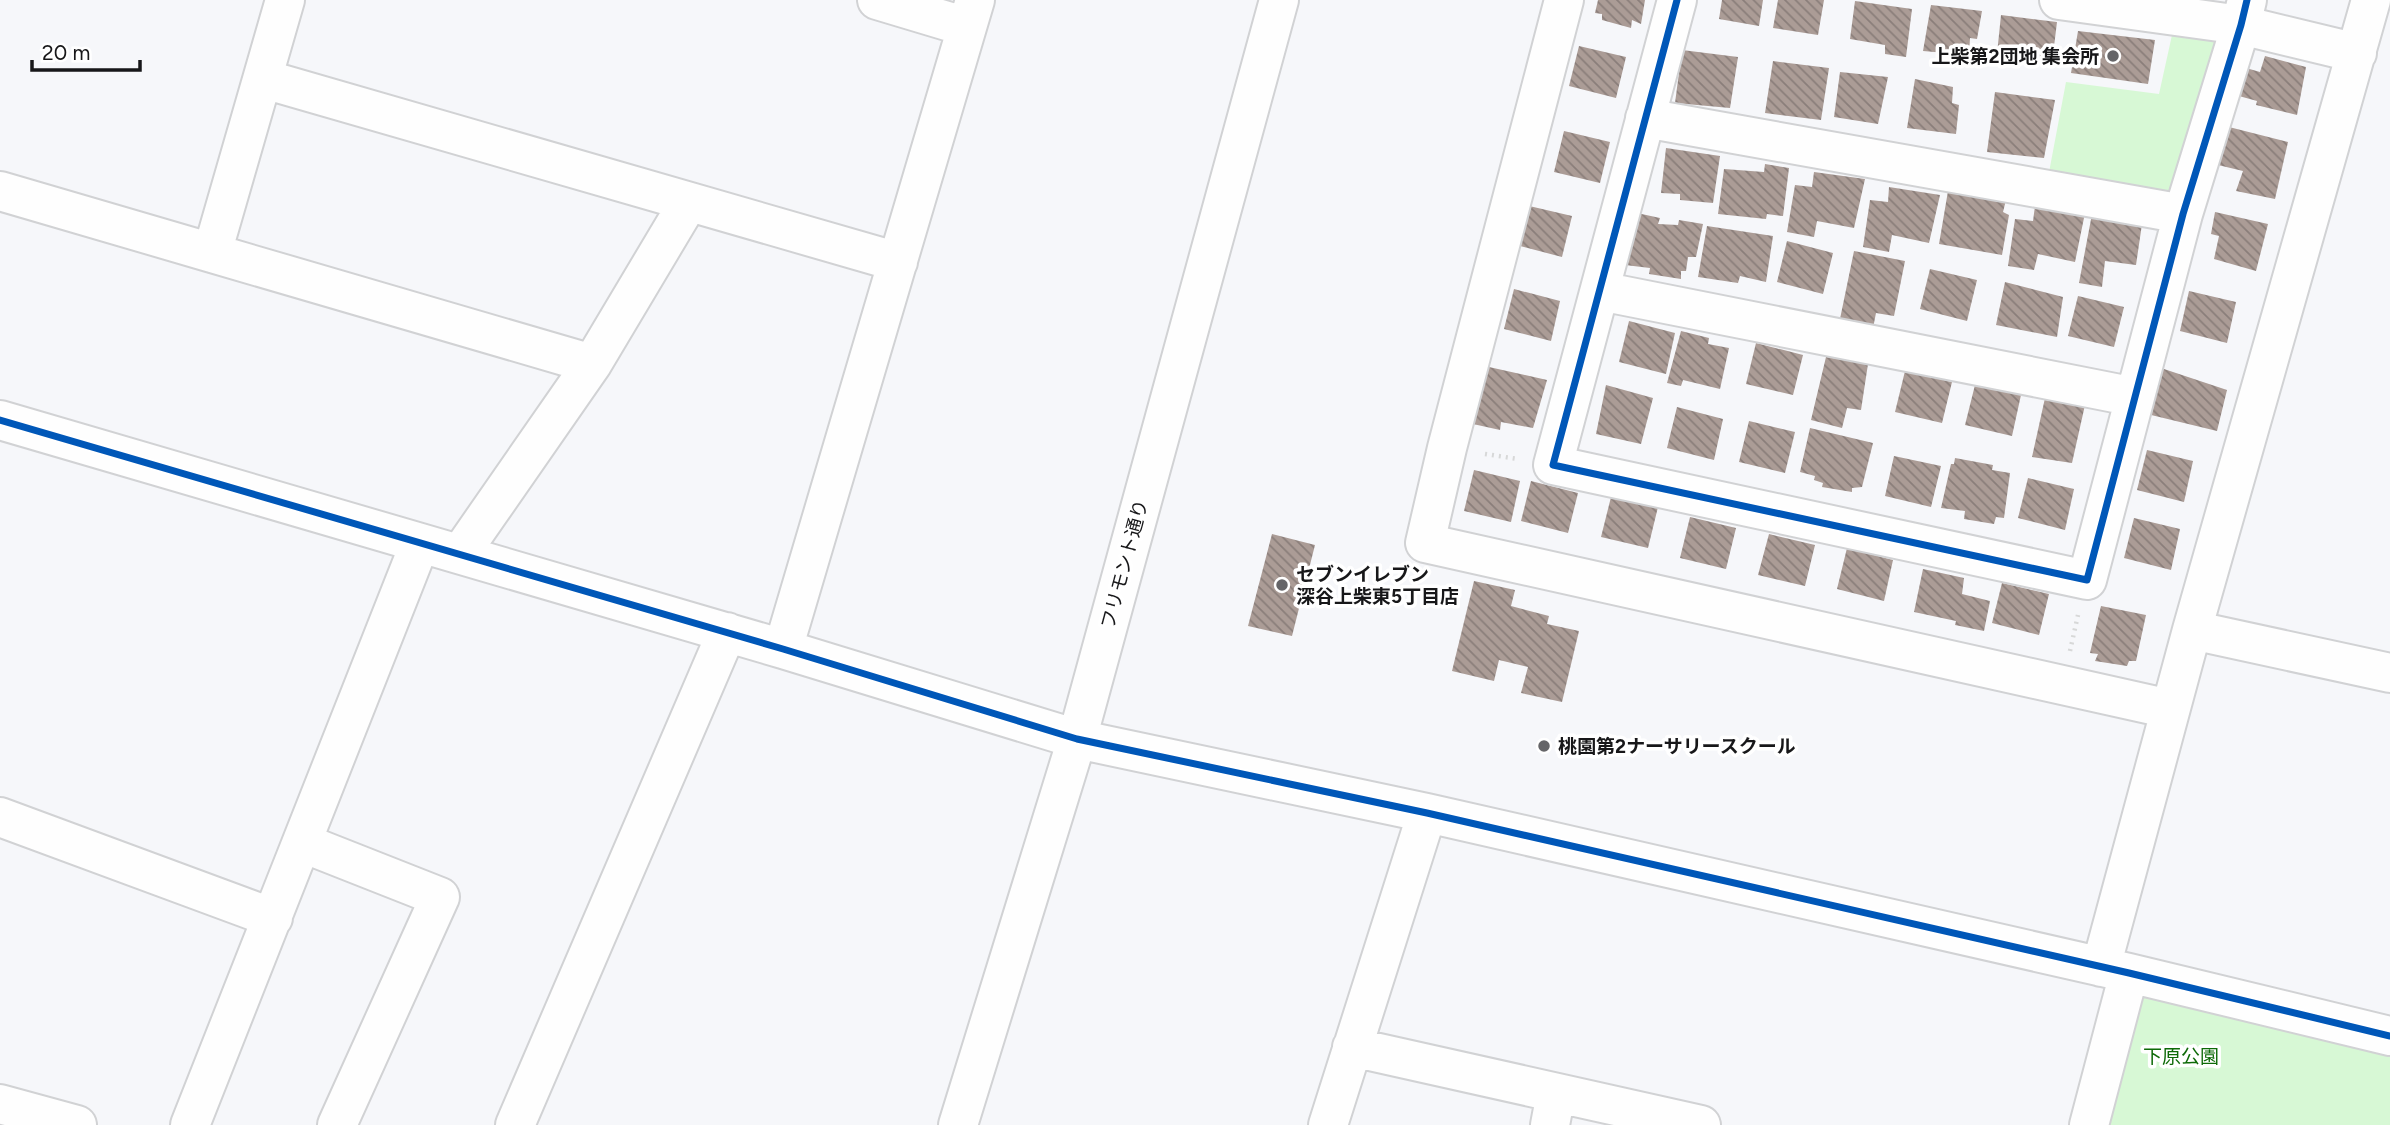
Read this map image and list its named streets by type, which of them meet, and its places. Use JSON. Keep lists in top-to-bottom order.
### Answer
{
  "streets": {
    "street": ["フリモント通り"]
  },
  "parks": ["下原公園"],
  "places": ["上柴第2団地 集会所", "セブンイレブン 深谷上柴東5丁目店", "桃園第2ナーサリースクール"],
  "scale_bar": "20 m"
}
